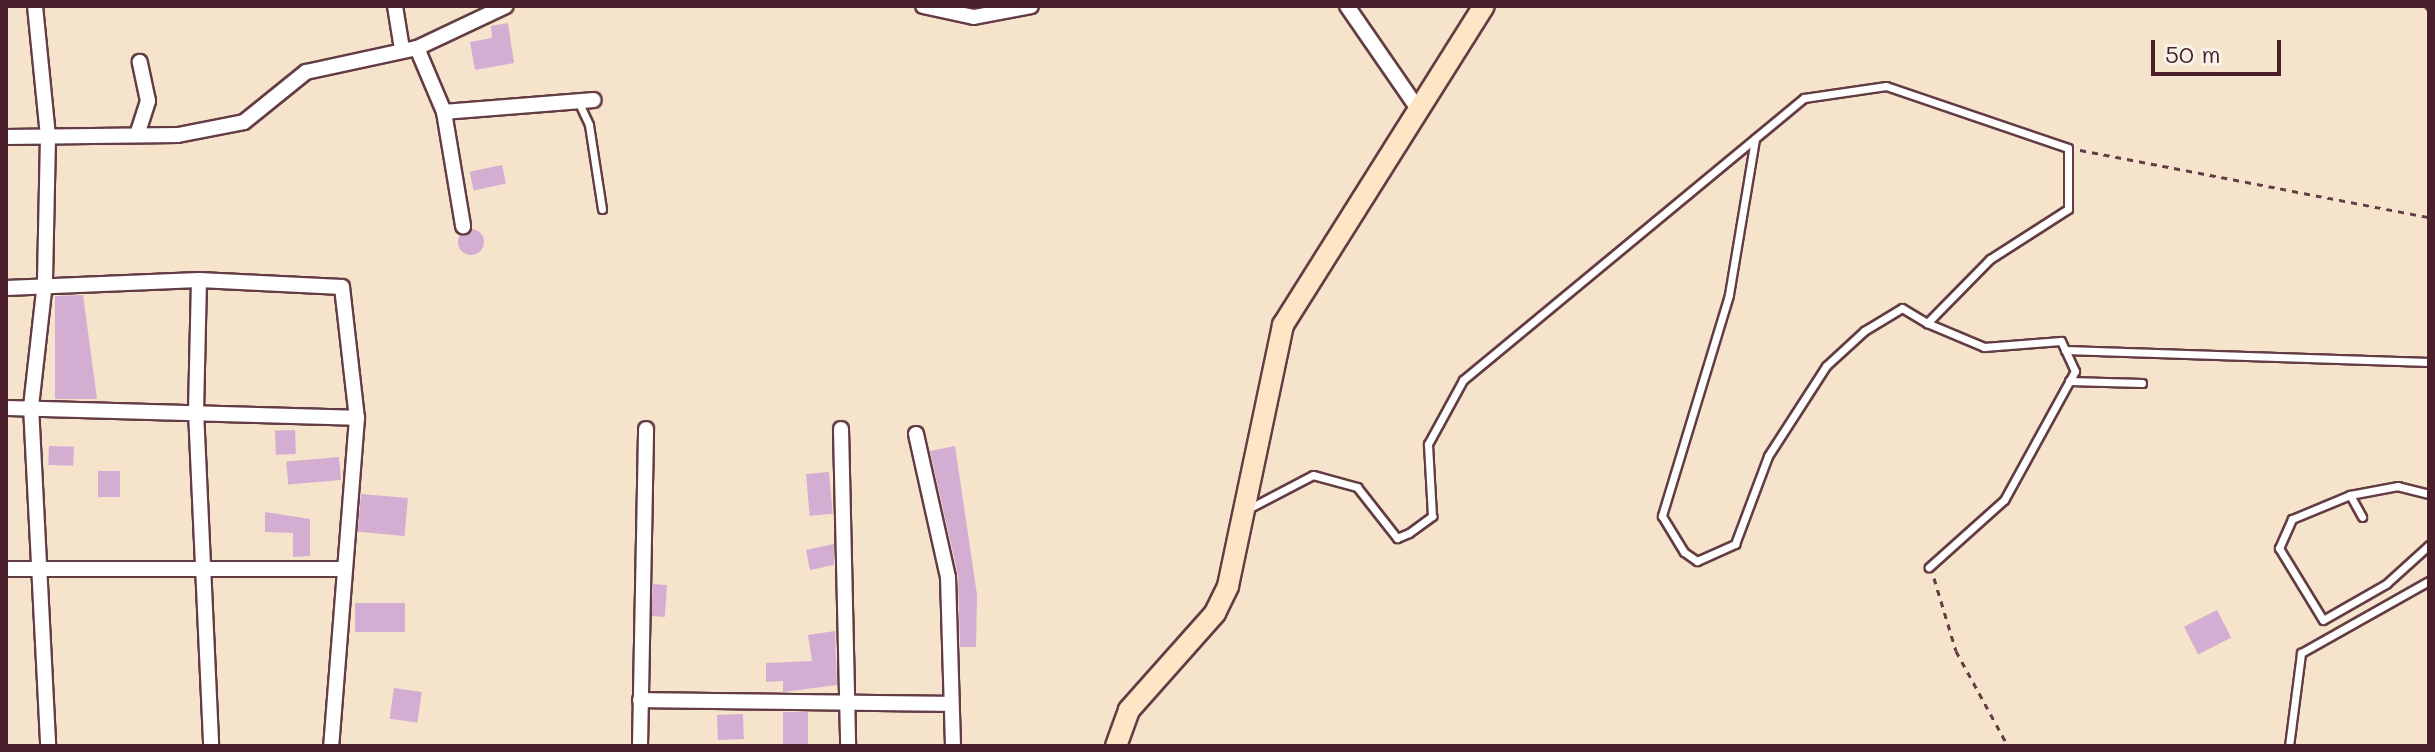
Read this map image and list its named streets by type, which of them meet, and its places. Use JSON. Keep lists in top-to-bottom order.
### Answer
{
  "scale_bar": "50 m"
}
